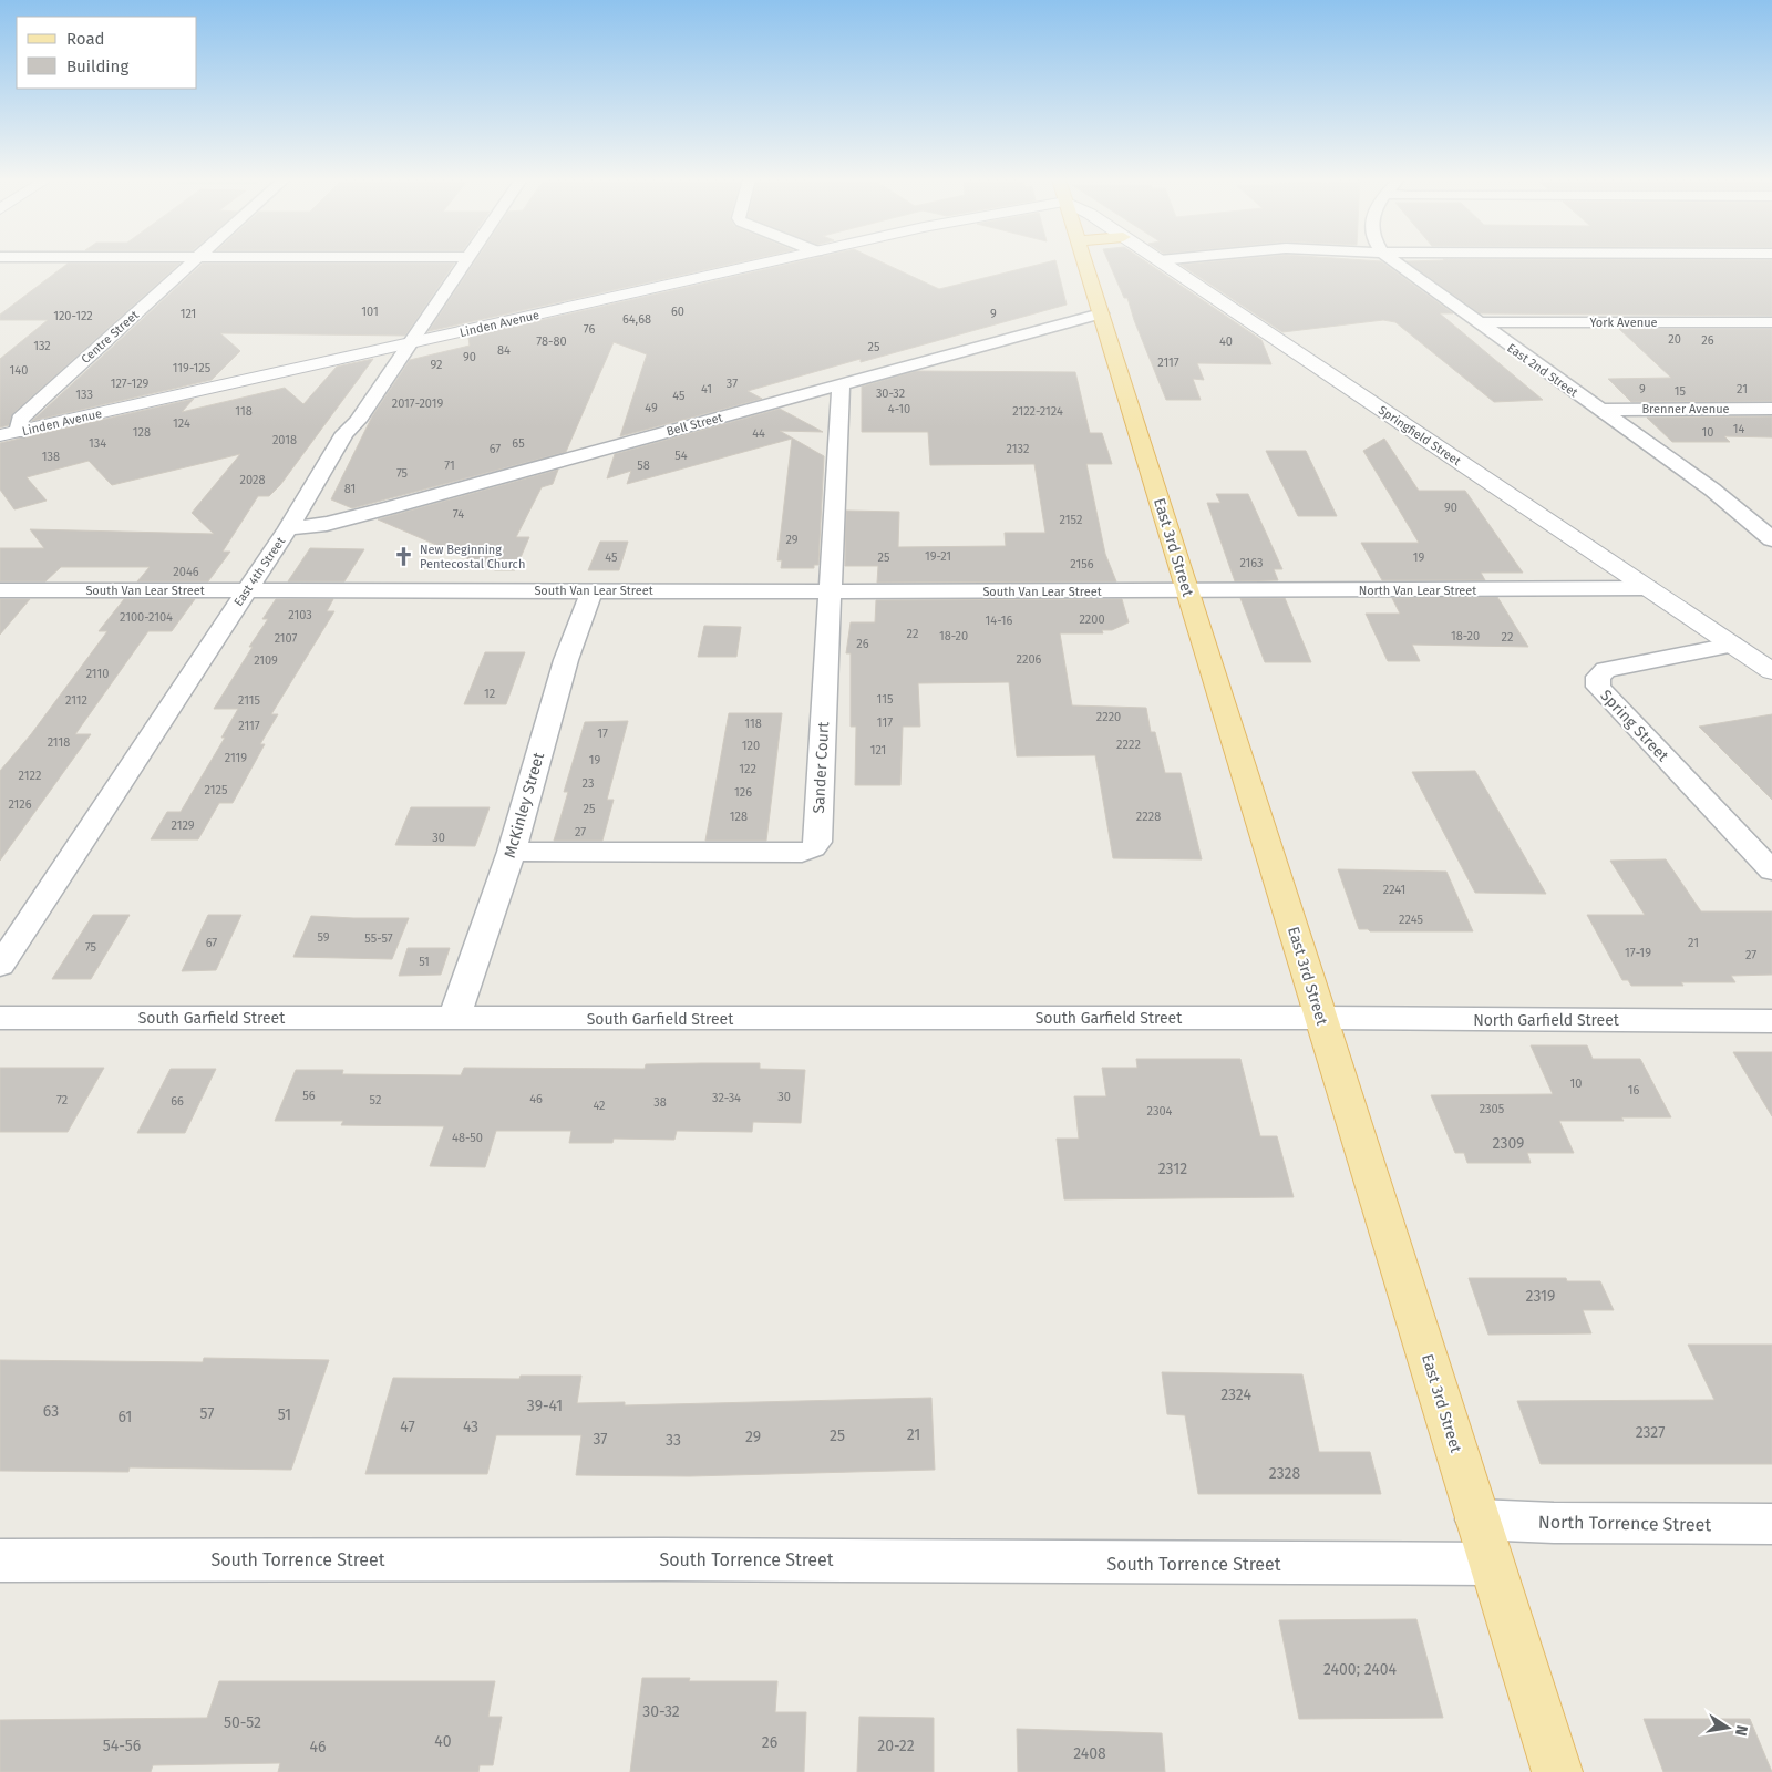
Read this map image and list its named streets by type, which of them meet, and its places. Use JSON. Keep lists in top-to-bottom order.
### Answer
{
  "streets": {
    "main road": ["Linden Avenue", "Springfield Street", "East 3rd Street"],
    "street": [
      "York Avenue",
      "Centre Street",
      "East 2nd Street",
      "Brenner Avenue",
      "Bell Street",
      "East 4th Street",
      "South Van Lear Street",
      "North Van Lear Street",
      "Spring Street",
      "Sander Court",
      "McKinley Street",
      "South Garfield Street",
      "North Garfield Street",
      "North Torrence Street",
      "South Torrence Street"
    ]
  },
  "crossings": [
    ["York Avenue", "East 2nd Street"],
    ["Linden Avenue", "Centre Street"],
    ["Linden Avenue", "East 4th Street"],
    ["East 2nd Street", "Brenner Avenue"],
    ["Bell Street", "East 3rd Street"],
    ["Bell Street", "East 4th Street"],
    ["Bell Street", "Sander Court"],
    ["Springfield Street", "North Van Lear Street"],
    ["Springfield Street", "Spring Street"],
    ["East 3rd Street", "South Van Lear Street"],
    ["East 3rd Street", "North Van Lear Street"],
    ["East 3rd Street", "South Garfield Street"],
    ["East 3rd Street", "North Garfield Street"],
    ["East 3rd Street", "North Torrence Street"],
    ["East 3rd Street", "South Torrence Street"],
    ["East 4th Street", "South Van Lear Street"],
    ["South Van Lear Street", "North Van Lear Street"],
    ["South Van Lear Street", "Sander Court"],
    ["South Van Lear Street", "McKinley Street"],
    ["Sander Court", "McKinley Street"],
    ["McKinley Street", "South Garfield Street"],
    ["South Garfield Street", "North Garfield Street"]
  ],
  "places": {
    "church": ["New Beginning Pentecostal Church"]
  },
  "house_numbers": [
    "101",
    "60",
    "121",
    "9",
    "120-122",
    "64,68",
    "76",
    "20",
    "26",
    "78-80",
    "40",
    "132",
    "25",
    "84",
    "90",
    "2117",
    "92",
    "119-125",
    "140",
    "127-129",
    "37",
    "41",
    "9",
    "21",
    "15",
    "30-32",
    "133",
    "45",
    "2017-2019",
    "49",
    "4-10",
    "118",
    "2122-2124",
    "124",
    "14",
    "128",
    "10",
    "44",
    "2018",
    "134",
    "65",
    "67",
    "2132",
    "54",
    "138",
    "71",
    "58",
    "75",
    "2028",
    "81",
    "90",
    "74",
    "2152",
    "29",
    "19-21",
    "45",
    "25",
    "19",
    "2163",
    "2156",
    "2046",
    "2103",
    "2100-2104",
    "2200",
    "14-16",
    "22",
    "18-20",
    "18-20",
    "22",
    "2107",
    "26",
    "2206",
    "2109",
    "2110",
    "12",
    "115",
    "2112",
    "2115",
    "2220",
    "117",
    "118",
    "2117",
    "17",
    "2118",
    "2222",
    "120",
    "121",
    "2119",
    "19",
    "122",
    "2122",
    "23",
    "2125",
    "126",
    "2126",
    "25",
    "128",
    "2228",
    "2129",
    "27",
    "30",
    "2241",
    "2245",
    "59",
    "55-57",
    "67",
    "21",
    "75",
    "17-19",
    "27",
    "51",
    "10",
    "16",
    "56",
    "30",
    "32-34",
    "46",
    "72",
    "52",
    "66",
    "38",
    "42",
    "2305",
    "2304",
    "48-50",
    "2309",
    "2312",
    "2319",
    "2324",
    "39-41",
    "63",
    "57",
    "51",
    "61",
    "47",
    "43",
    "2327",
    "21",
    "25",
    "29",
    "37",
    "33",
    "2328",
    "2400; 2404",
    "30-32",
    "50-52",
    "40",
    "26",
    "54-56",
    "20-22",
    "46",
    "2408"
  ],
  "legend": ["Road", "Building"],
  "north": "right"
}
